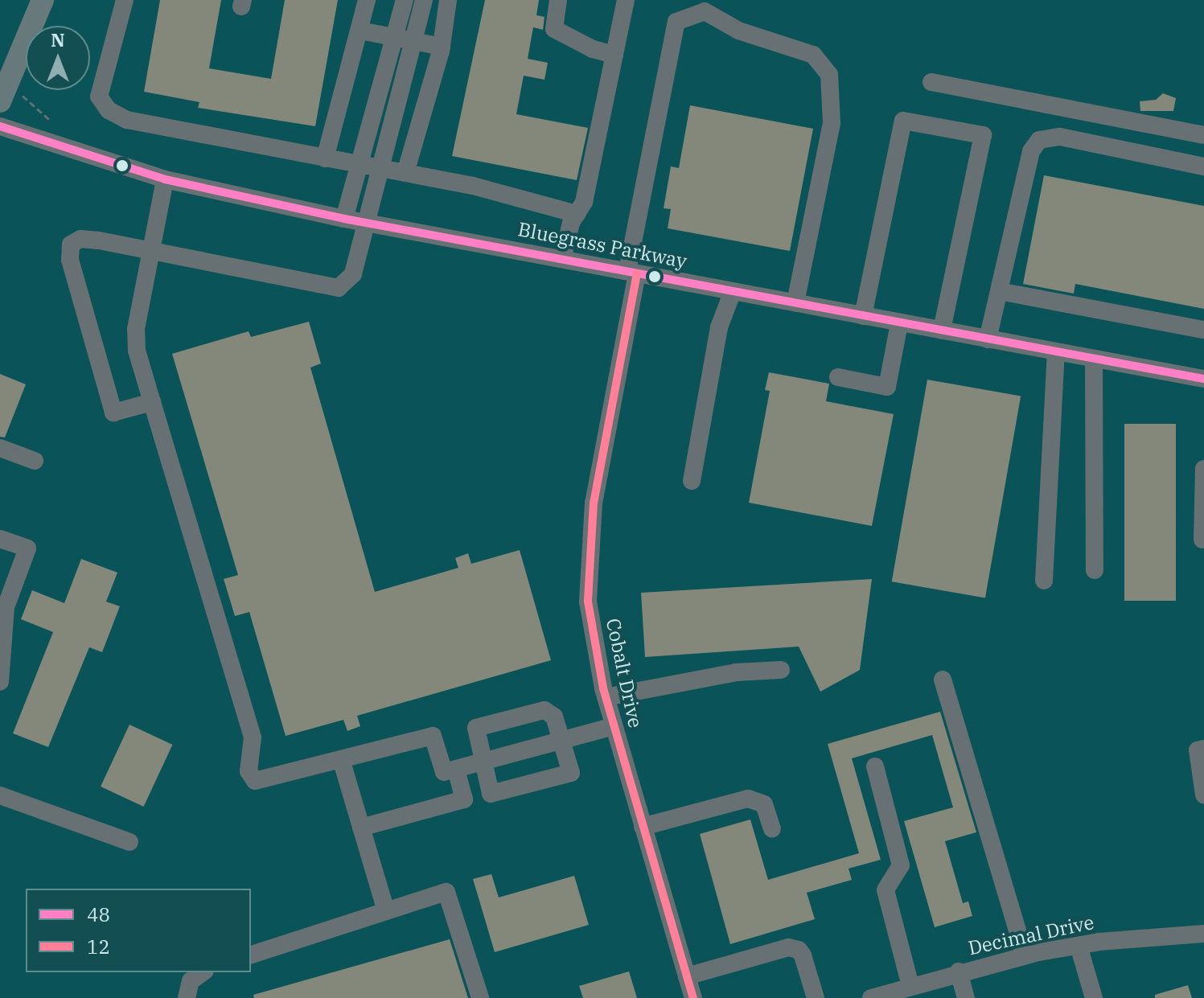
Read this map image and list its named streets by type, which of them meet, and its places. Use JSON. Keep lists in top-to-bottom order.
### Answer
{
  "streets": {
    "street": ["Bluegrass Parkway", "Cobalt Drive", "Decimal Drive"]
  },
  "crossings": [
    ["Bluegrass Parkway", "Cobalt Drive"]
  ],
  "lines": ["transit line 48", "transit line 12"],
  "legend": ["48", "12"],
  "north": "top"
}
